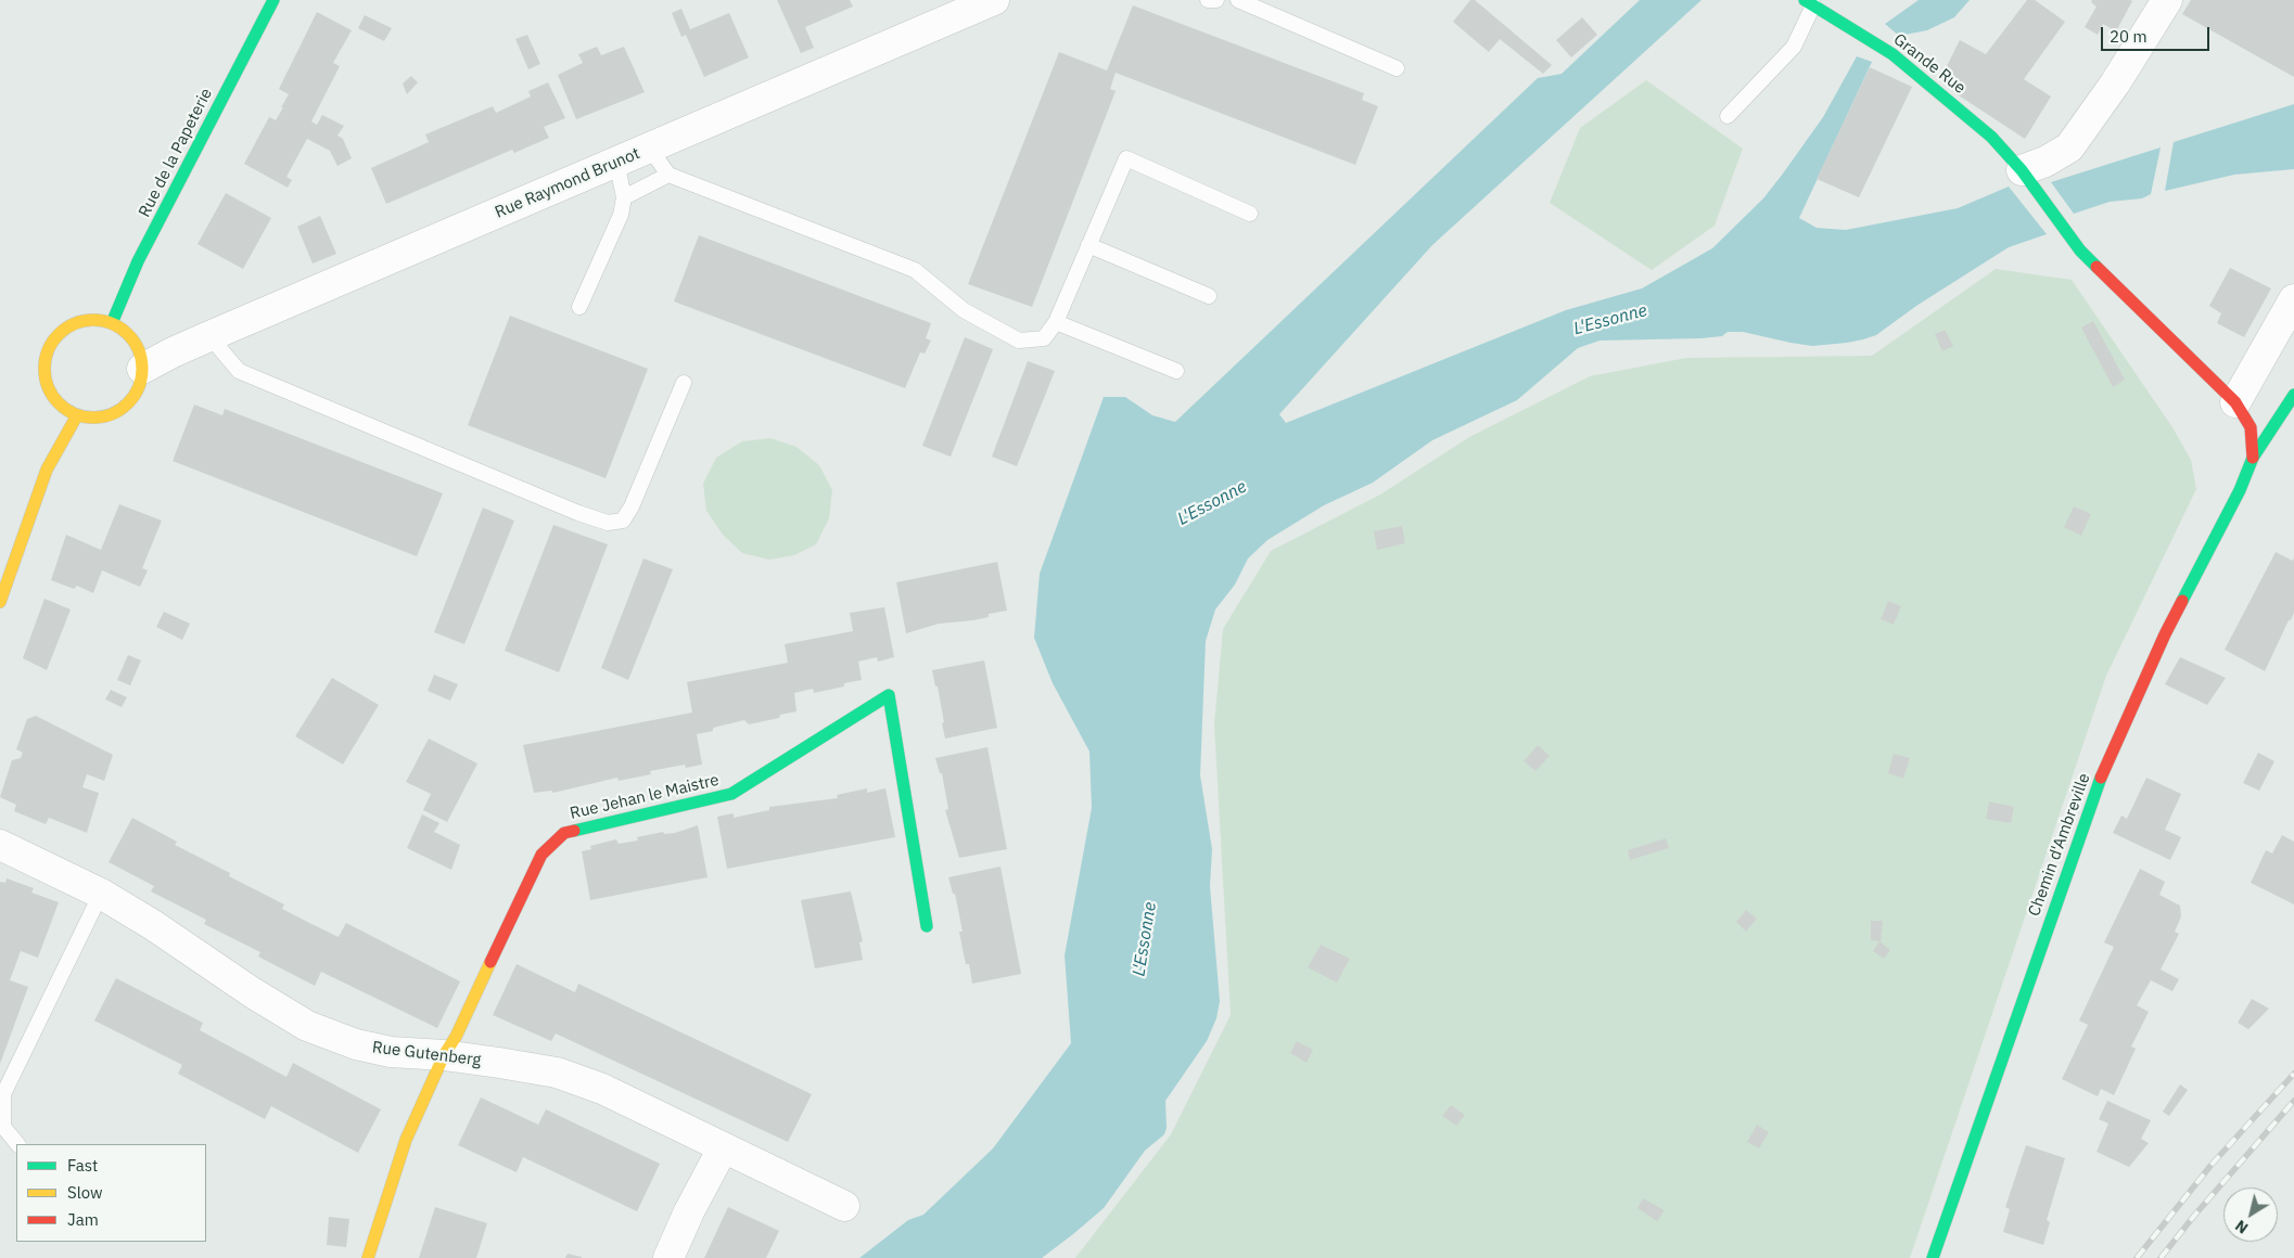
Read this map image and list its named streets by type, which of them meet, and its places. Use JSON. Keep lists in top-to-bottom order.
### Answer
{
  "streets": {
    "street": [
      "Grande Rue",
      "Rue de la Papeterie",
      "Rue Raymond Brunot",
      "Rue Jehan le Maistre",
      "Chemin d'Ambreville",
      "Rue Gutenberg"
    ]
  },
  "crossings": [
    ["Rue de la Papeterie", "Rue Raymond Brunot"],
    ["Rue Jehan le Maistre", "Rue Gutenberg"]
  ],
  "water": ["L'Essonne"],
  "legend": ["Fast", "Slow", "Jam"],
  "scale_bar": "20 m",
  "north": "bottom left"
}
